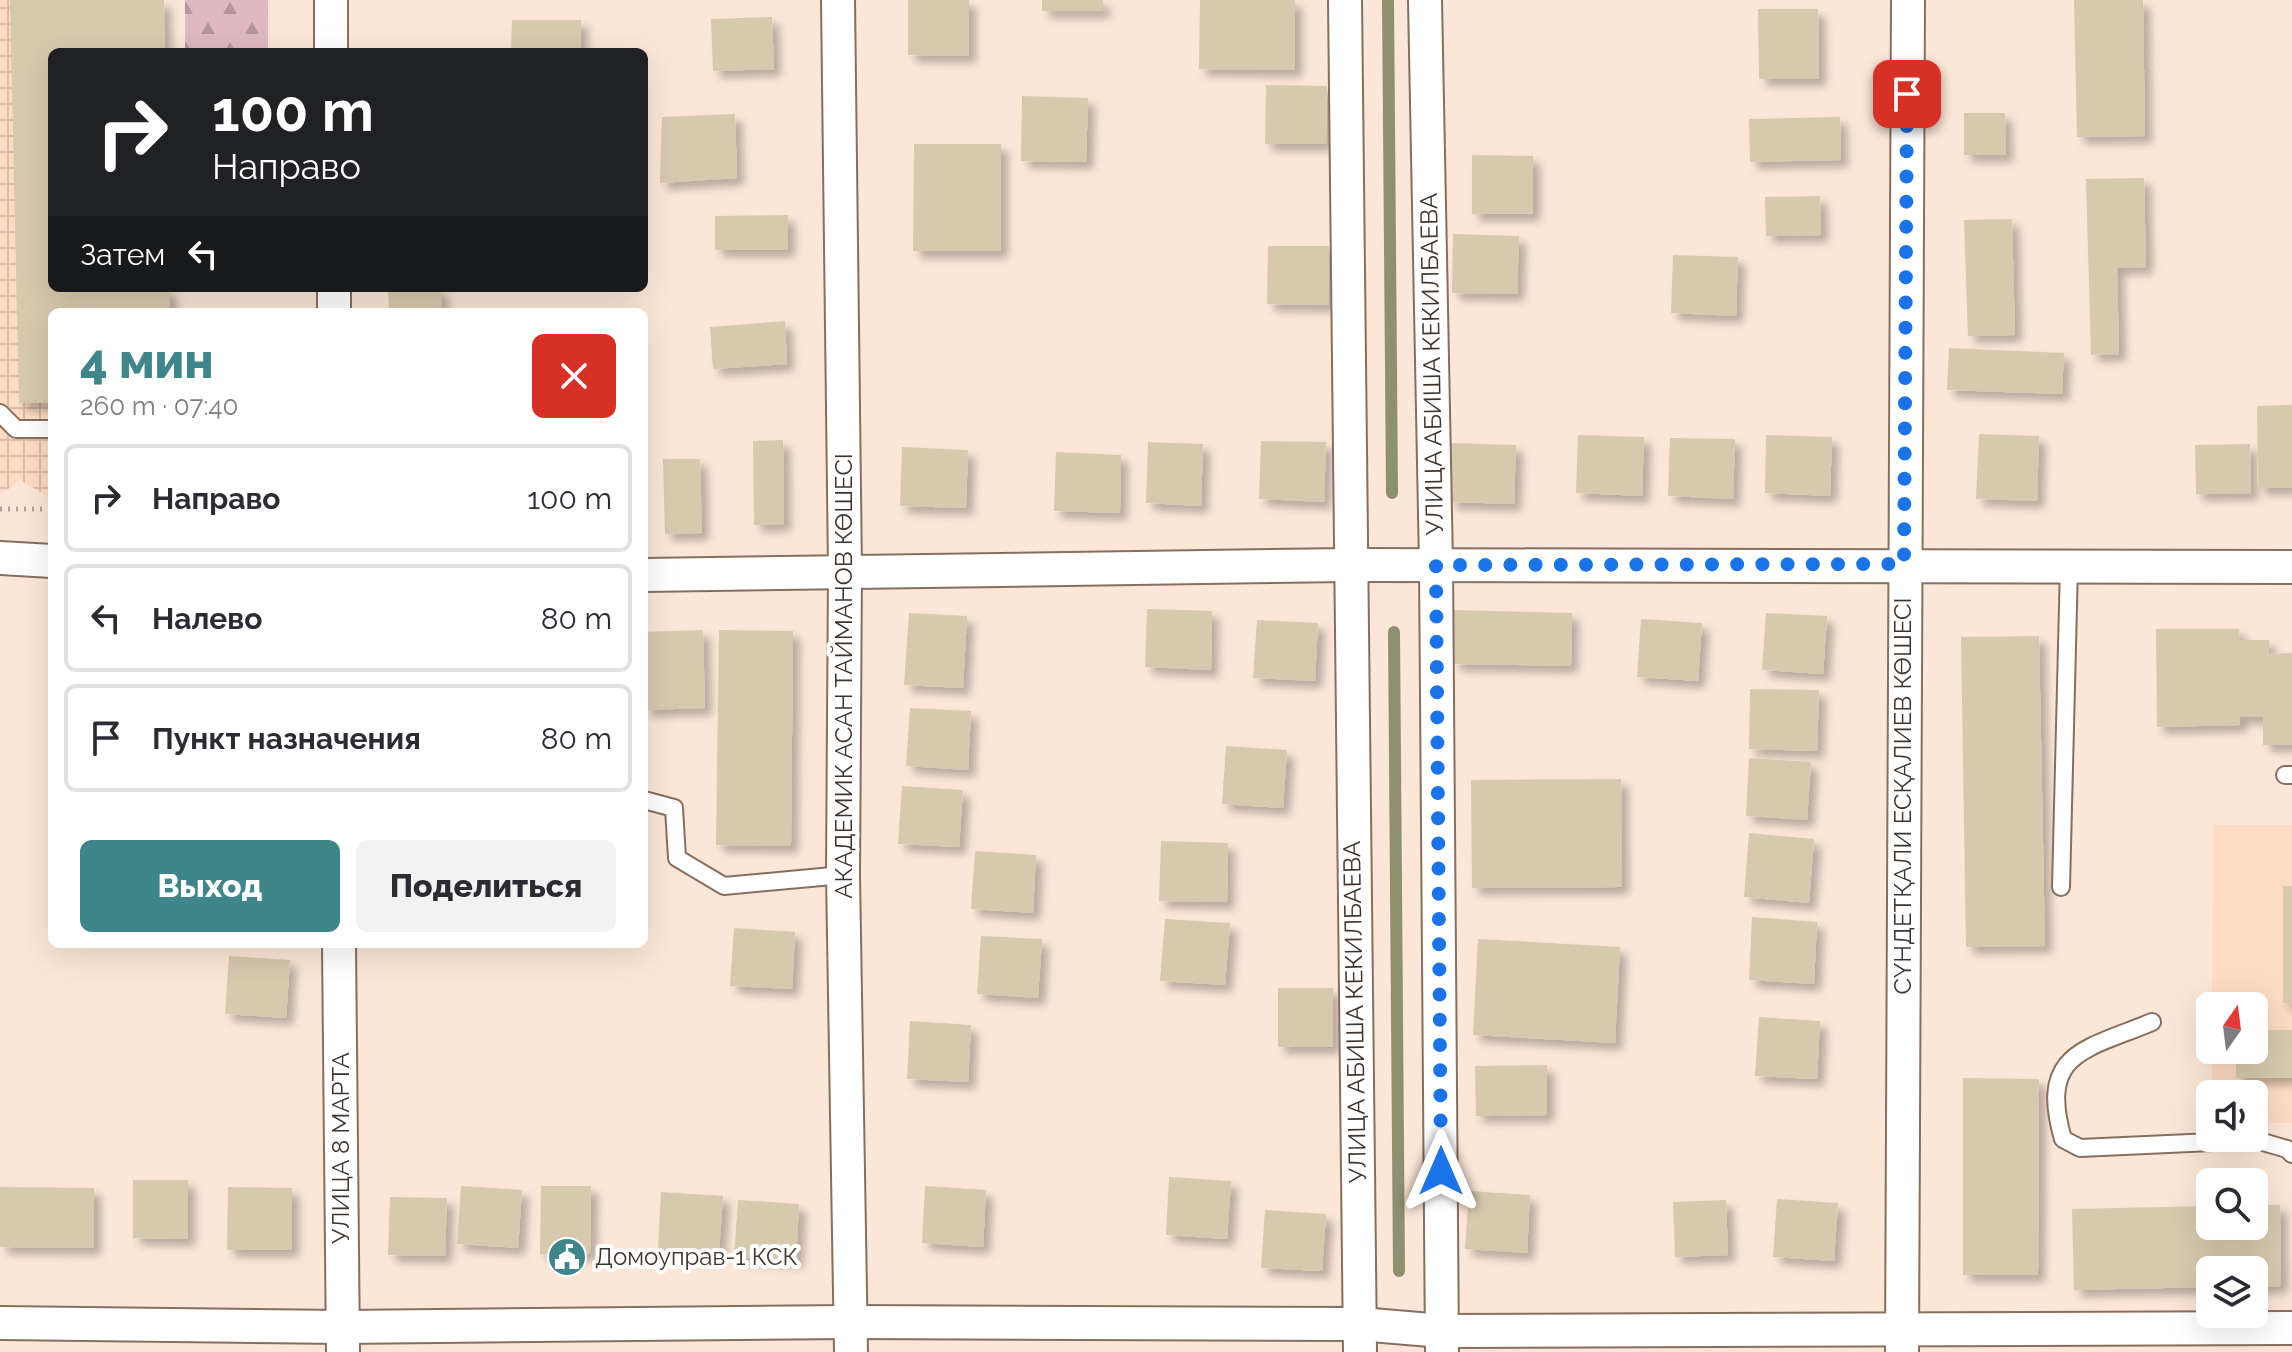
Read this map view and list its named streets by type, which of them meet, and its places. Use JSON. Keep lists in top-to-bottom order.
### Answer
{
  "streets": {
    "street": [
      "УЛИЦА АБИША КЕКИЛБАЕВА",
      "АКАДЕМИК АСАН ТАЙМАНОВ КӨШЕСІ",
      "СҮНДЕТҚАЛИ ЕСҚАЛИЕВ КӨШЕСІ",
      "УЛИЦА 8 МАРТА"
    ]
  },
  "places": {
    "public building": ["Домоуправ-1 КСК"]
  },
  "north": "top",
  "page": {
    "turn": ["100 m", "Направо"],
    "then": "Затем",
    "heading": ["4 мин", "260 m · 07:40"],
    "list": [
      {
        "name": "Направо",
        "value": "100 m"
      },
      {
        "name": "Налево",
        "value": "80 m"
      },
      {
        "name": "Пункт назначения",
        "value": "80 m"
      }
    ],
    "buttons": ["Выход", "Поделиться"]
  }
}
